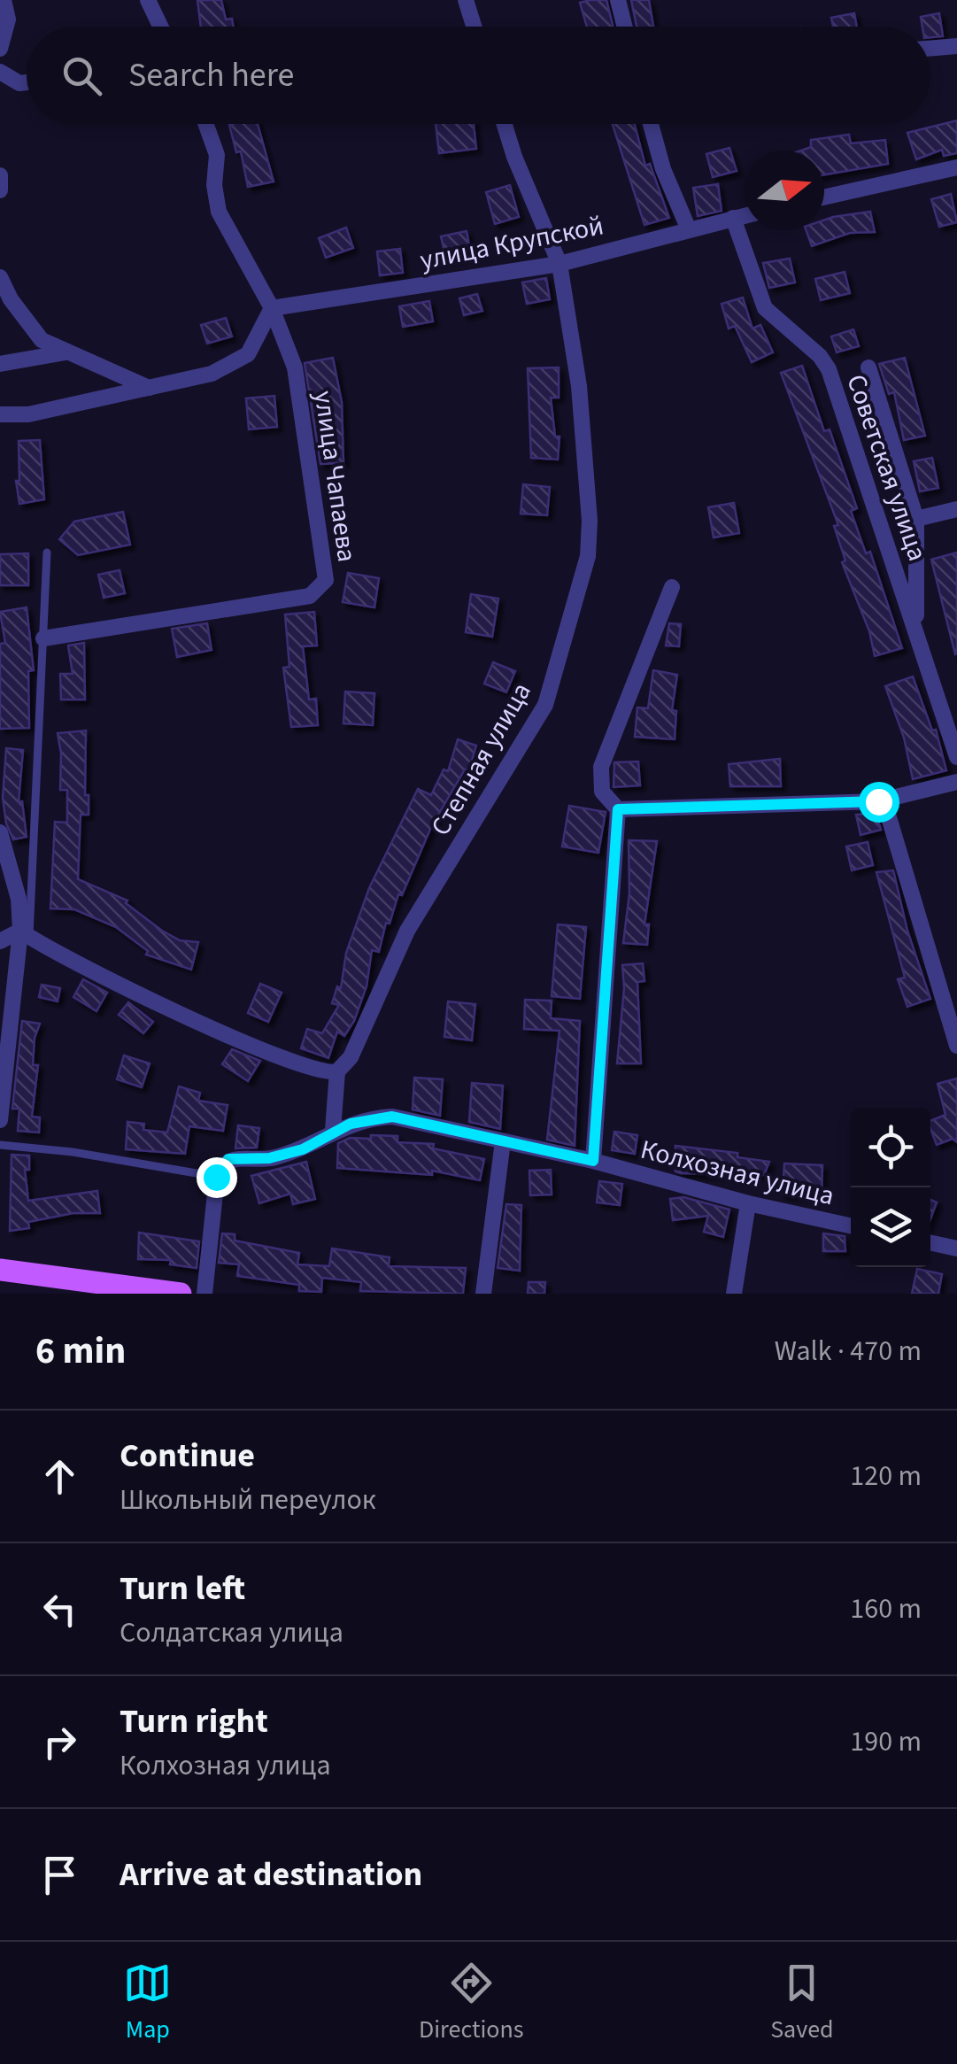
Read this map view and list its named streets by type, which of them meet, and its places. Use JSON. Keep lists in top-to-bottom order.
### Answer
{
  "streets": {
    "street": [
      "улица Крупской",
      "Советская улица",
      "улица Чапаева",
      "Степная улица",
      "Колхозная улица"
    ]
  },
  "crossings": [
    ["улица Крупской", "Советская улица"],
    ["улица Крупской", "улица Чапаева"],
    ["улица Крупской", "Степная улица"]
  ],
  "north": "right",
  "page": {
    "search": "Search here",
    "heading": ["6 min", "Walk · 470 m"],
    "list": [
      ["Continue", "Школьный переулок", "120 m"],
      ["Turn left", "Солдатская улица", "160 m"],
      ["Turn right", "Колхозная улица", "190 m"],
      "Arrive at destination"
    ],
    "nav": ["Map", "Directions", "Saved"]
  }
}
